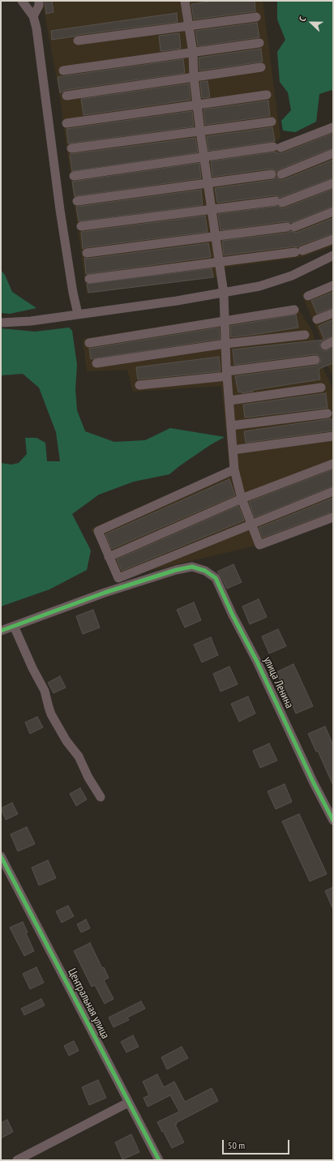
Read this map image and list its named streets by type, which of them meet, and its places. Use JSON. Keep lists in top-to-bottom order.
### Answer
{
  "streets": {
    "street": ["улица Ленина", "Центральная улица"]
  },
  "scale_bar": "50 m",
  "north": "left"
}
